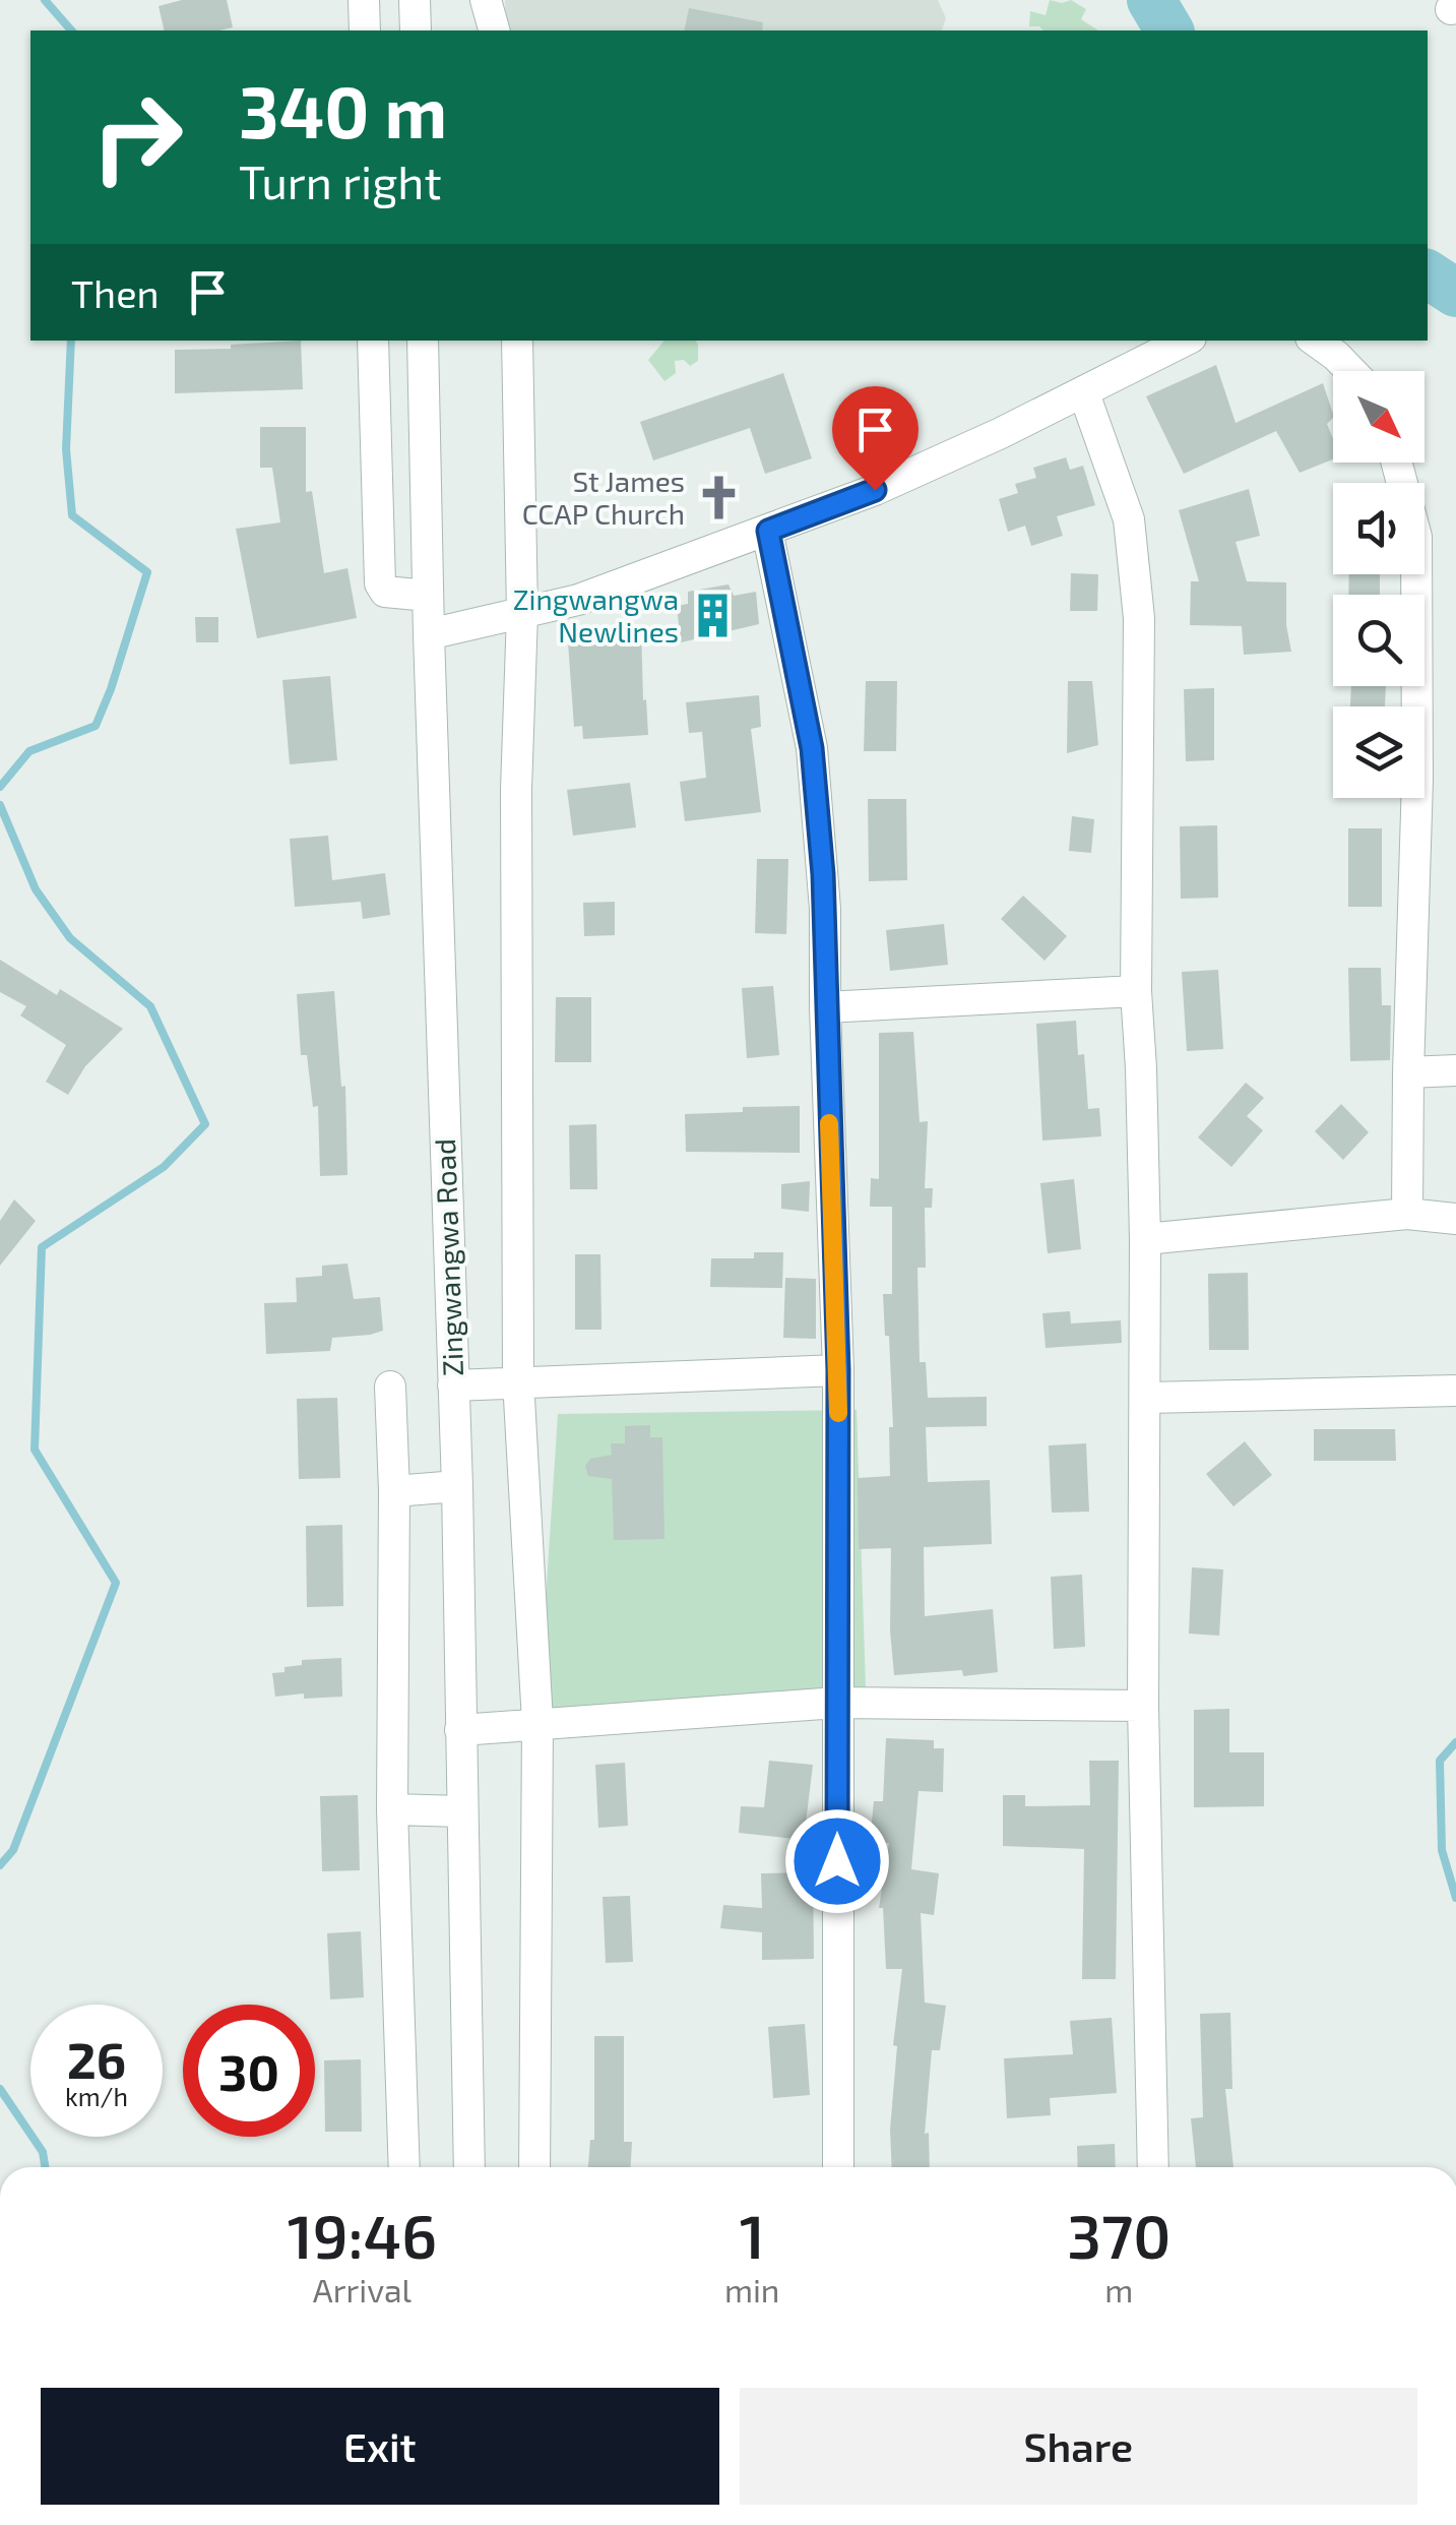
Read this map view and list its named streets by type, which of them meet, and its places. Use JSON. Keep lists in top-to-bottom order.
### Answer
{
  "streets": {
    "street": ["Zingwangwa Road"]
  },
  "places": {
    "church": ["St James CCAP Church"],
    "building": ["Zingwangwa Newlines"]
  },
  "north": "bottom right",
  "page": {
    "turn": ["340 m", "Turn right"],
    "then": "Then",
    "speed": "26 km/h",
    "limit": "30",
    "eta": [
      "19:46",
      "Arrival",
      "1",
      "min",
      "370",
      "m"
    ],
    "buttons": ["Exit", "Share"]
  }
}
